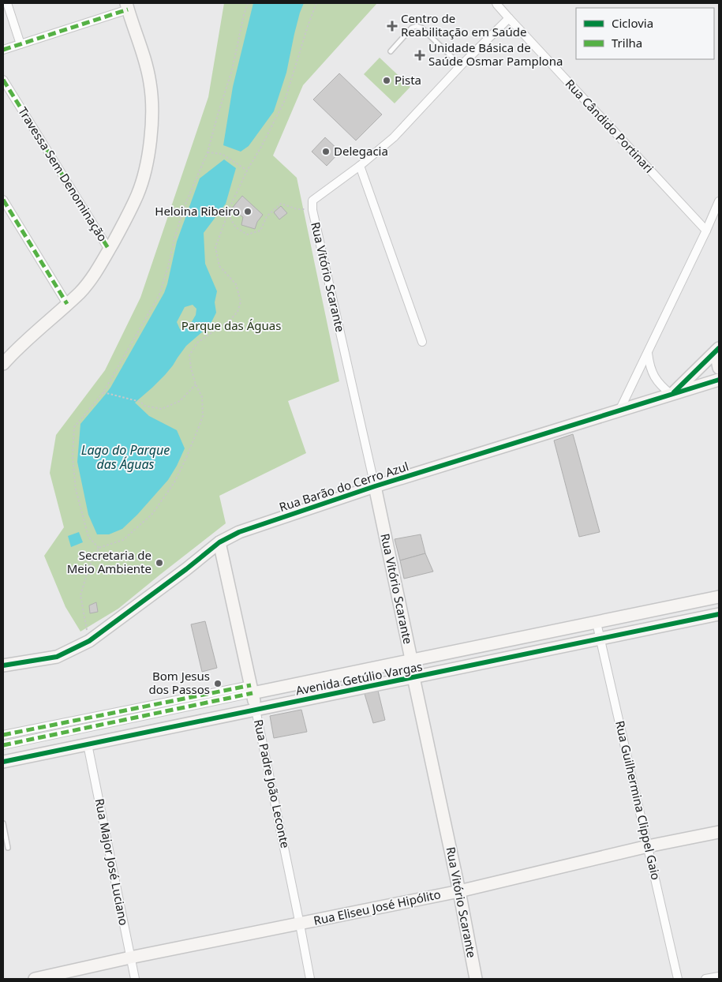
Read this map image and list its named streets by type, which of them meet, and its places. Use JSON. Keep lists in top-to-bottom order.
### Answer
{
  "streets": {
    "main road": [
      "Rua Vitório Scarante",
      "Rua Barão do Cerro Azul",
      "Avenida Getúlio Vargas",
      "Rua Padre João Leconte",
      "Rua Eliseu José Hipólito"
    ],
    "street": [
      "Rua Cândido Portinari",
      "Travessa Sem Denominação",
      "Rua Guilhermina Clippel Gaio",
      "Rua Major José Luciano"
    ]
  },
  "crossings": [
    ["Rua Vitório Scarante", "Rua Barão do Cerro Azul"],
    ["Rua Vitório Scarante", "Avenida Getúlio Vargas"],
    ["Rua Vitório Scarante", "Rua Eliseu José Hipólito"],
    ["Rua Barão do Cerro Azul", "Rua Padre João Leconte"],
    ["Avenida Getúlio Vargas", "Rua Padre João Leconte"],
    ["Avenida Getúlio Vargas", "Rua Guilhermina Clippel Gaio"],
    ["Avenida Getúlio Vargas", "Rua Major José Luciano"],
    ["Rua Padre João Leconte", "Rua Eliseu José Hipólito"],
    ["Rua Guilhermina Clippel Gaio", "Rua Eliseu José Hipólito"],
    ["Rua Major José Luciano", "Rua Eliseu José Hipólito"]
  ],
  "water": ["Lago do Parque das Águas"],
  "parks": ["Parque das Águas"],
  "places": {
    "health": ["Centro de Reabilitação em Saúde", "Unidade Básica de Saúde Osmar Pamplona"],
    "other": [
      "Pista",
      "Delegacia",
      "Heloina Ribeiro",
      "Secretaria de Meio Ambiente",
      "Bom Jesus dos Passos"
    ]
  },
  "legend": ["Ciclovia", "Trilha"]
}
